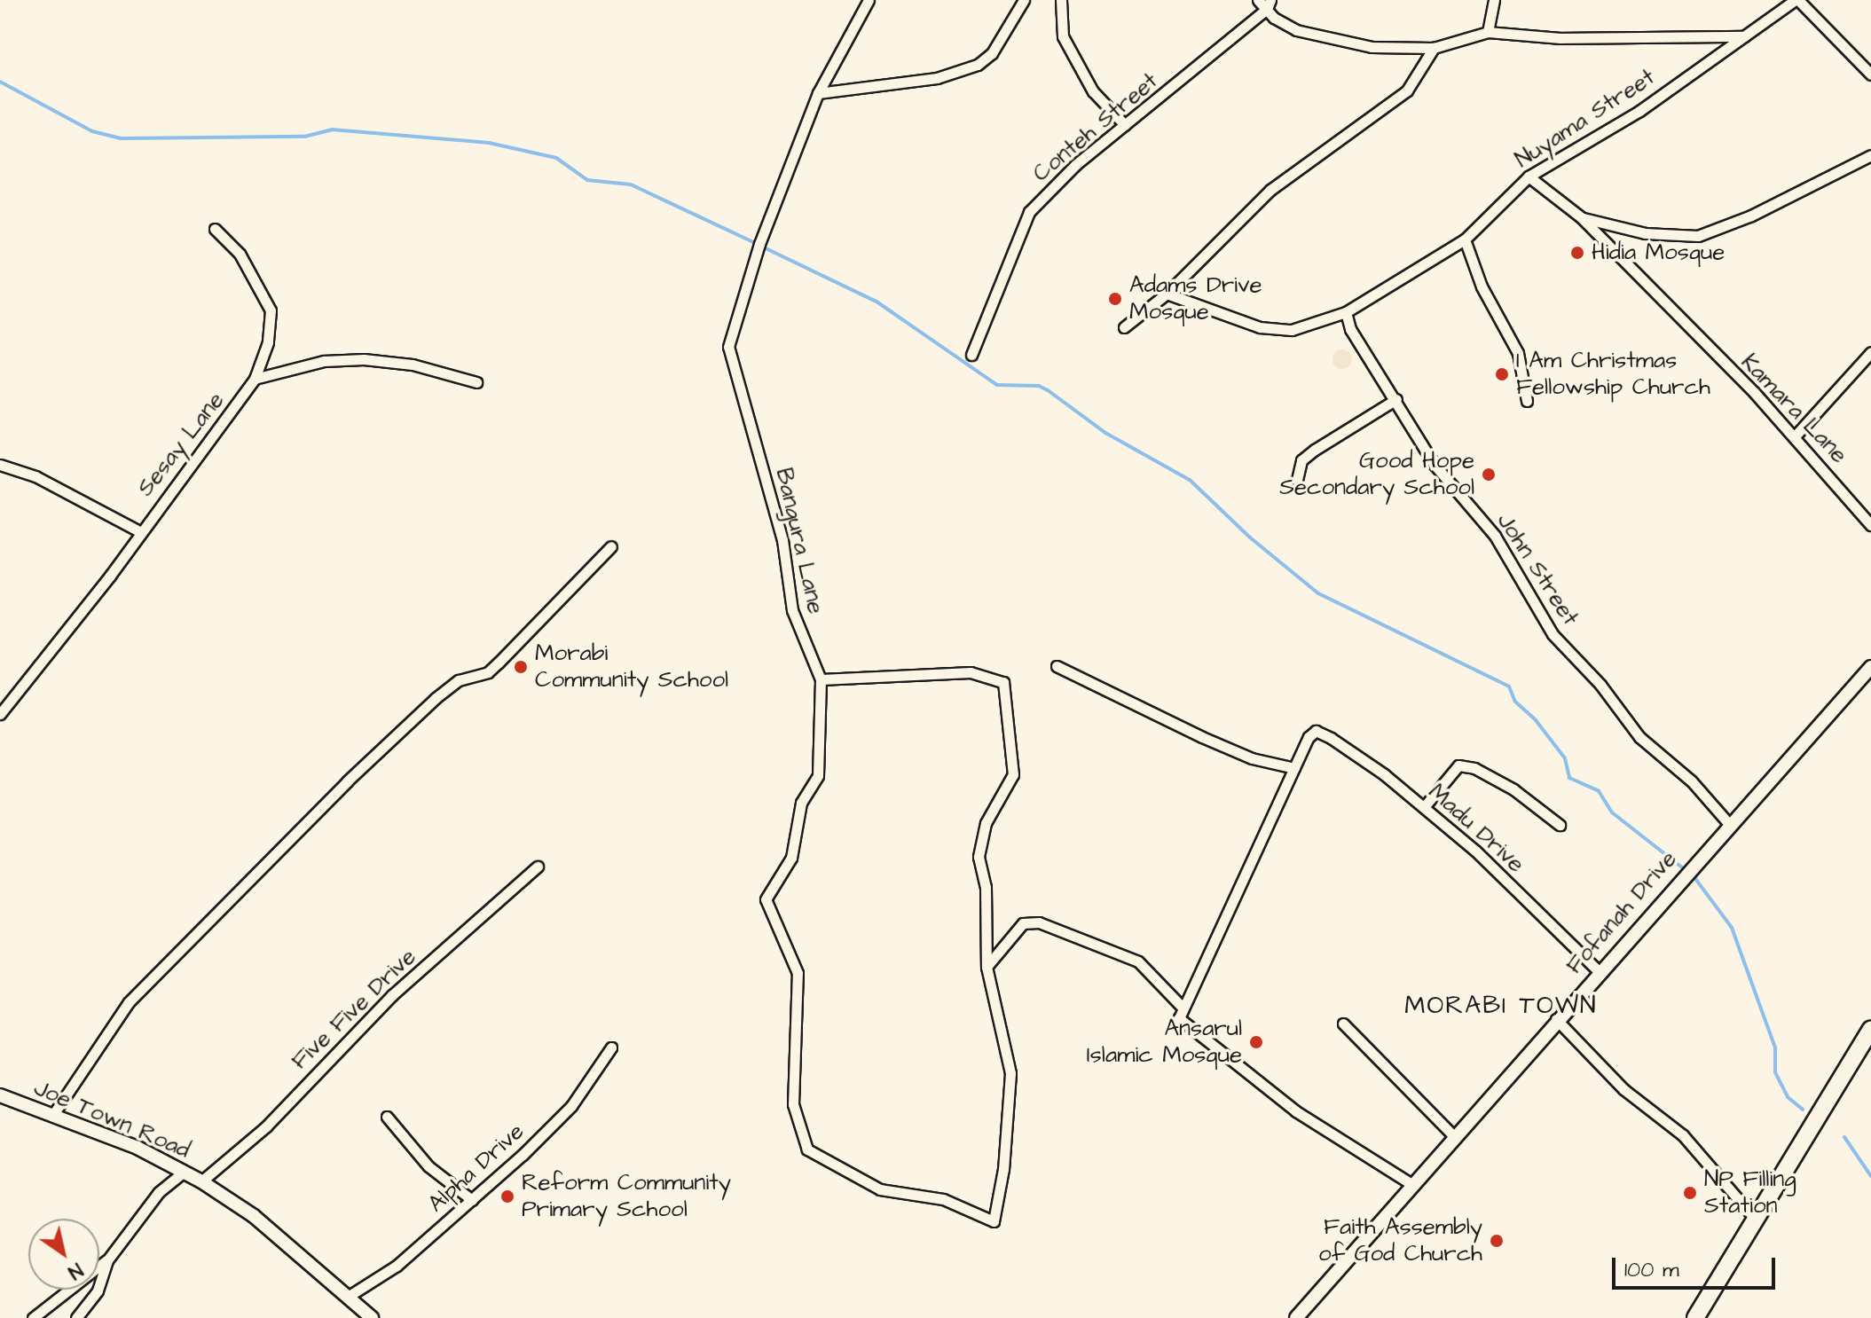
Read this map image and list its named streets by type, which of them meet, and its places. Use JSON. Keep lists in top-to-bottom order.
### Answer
{
  "streets": {
    "street": [
      "Nuyama Street",
      "Conteh Street",
      "Kamara Lane",
      "Sesay Lane",
      "Bangura Lane",
      "John Street",
      "Madu Drive",
      "Fofanah Drive",
      "Five Five Drive",
      "Joe Town Road",
      "Alpha Drive"
    ]
  },
  "crossings": [
    ["Nuyama Street", "Kamara Lane"],
    ["Nuyama Street", "John Street"],
    ["John Street", "Fofanah Drive"],
    ["Madu Drive", "Fofanah Drive"],
    ["Five Five Drive", "Joe Town Road"],
    ["Joe Town Road", "Alpha Drive"]
  ],
  "districts": ["MORABI TOWN"],
  "places": [
    "Hidia Mosque",
    "Adams Drive Mosque",
    "I Am Christmas Fellowship Church",
    "Good Hope Secondary School",
    "Morabi Community School",
    "Ansarul Islamic Mosque",
    "NP Filling Station",
    "Reform Community Primary School",
    "Faith Assembly of God Church"
  ],
  "scale_bar": "100 m",
  "north": "bottom right"
}
